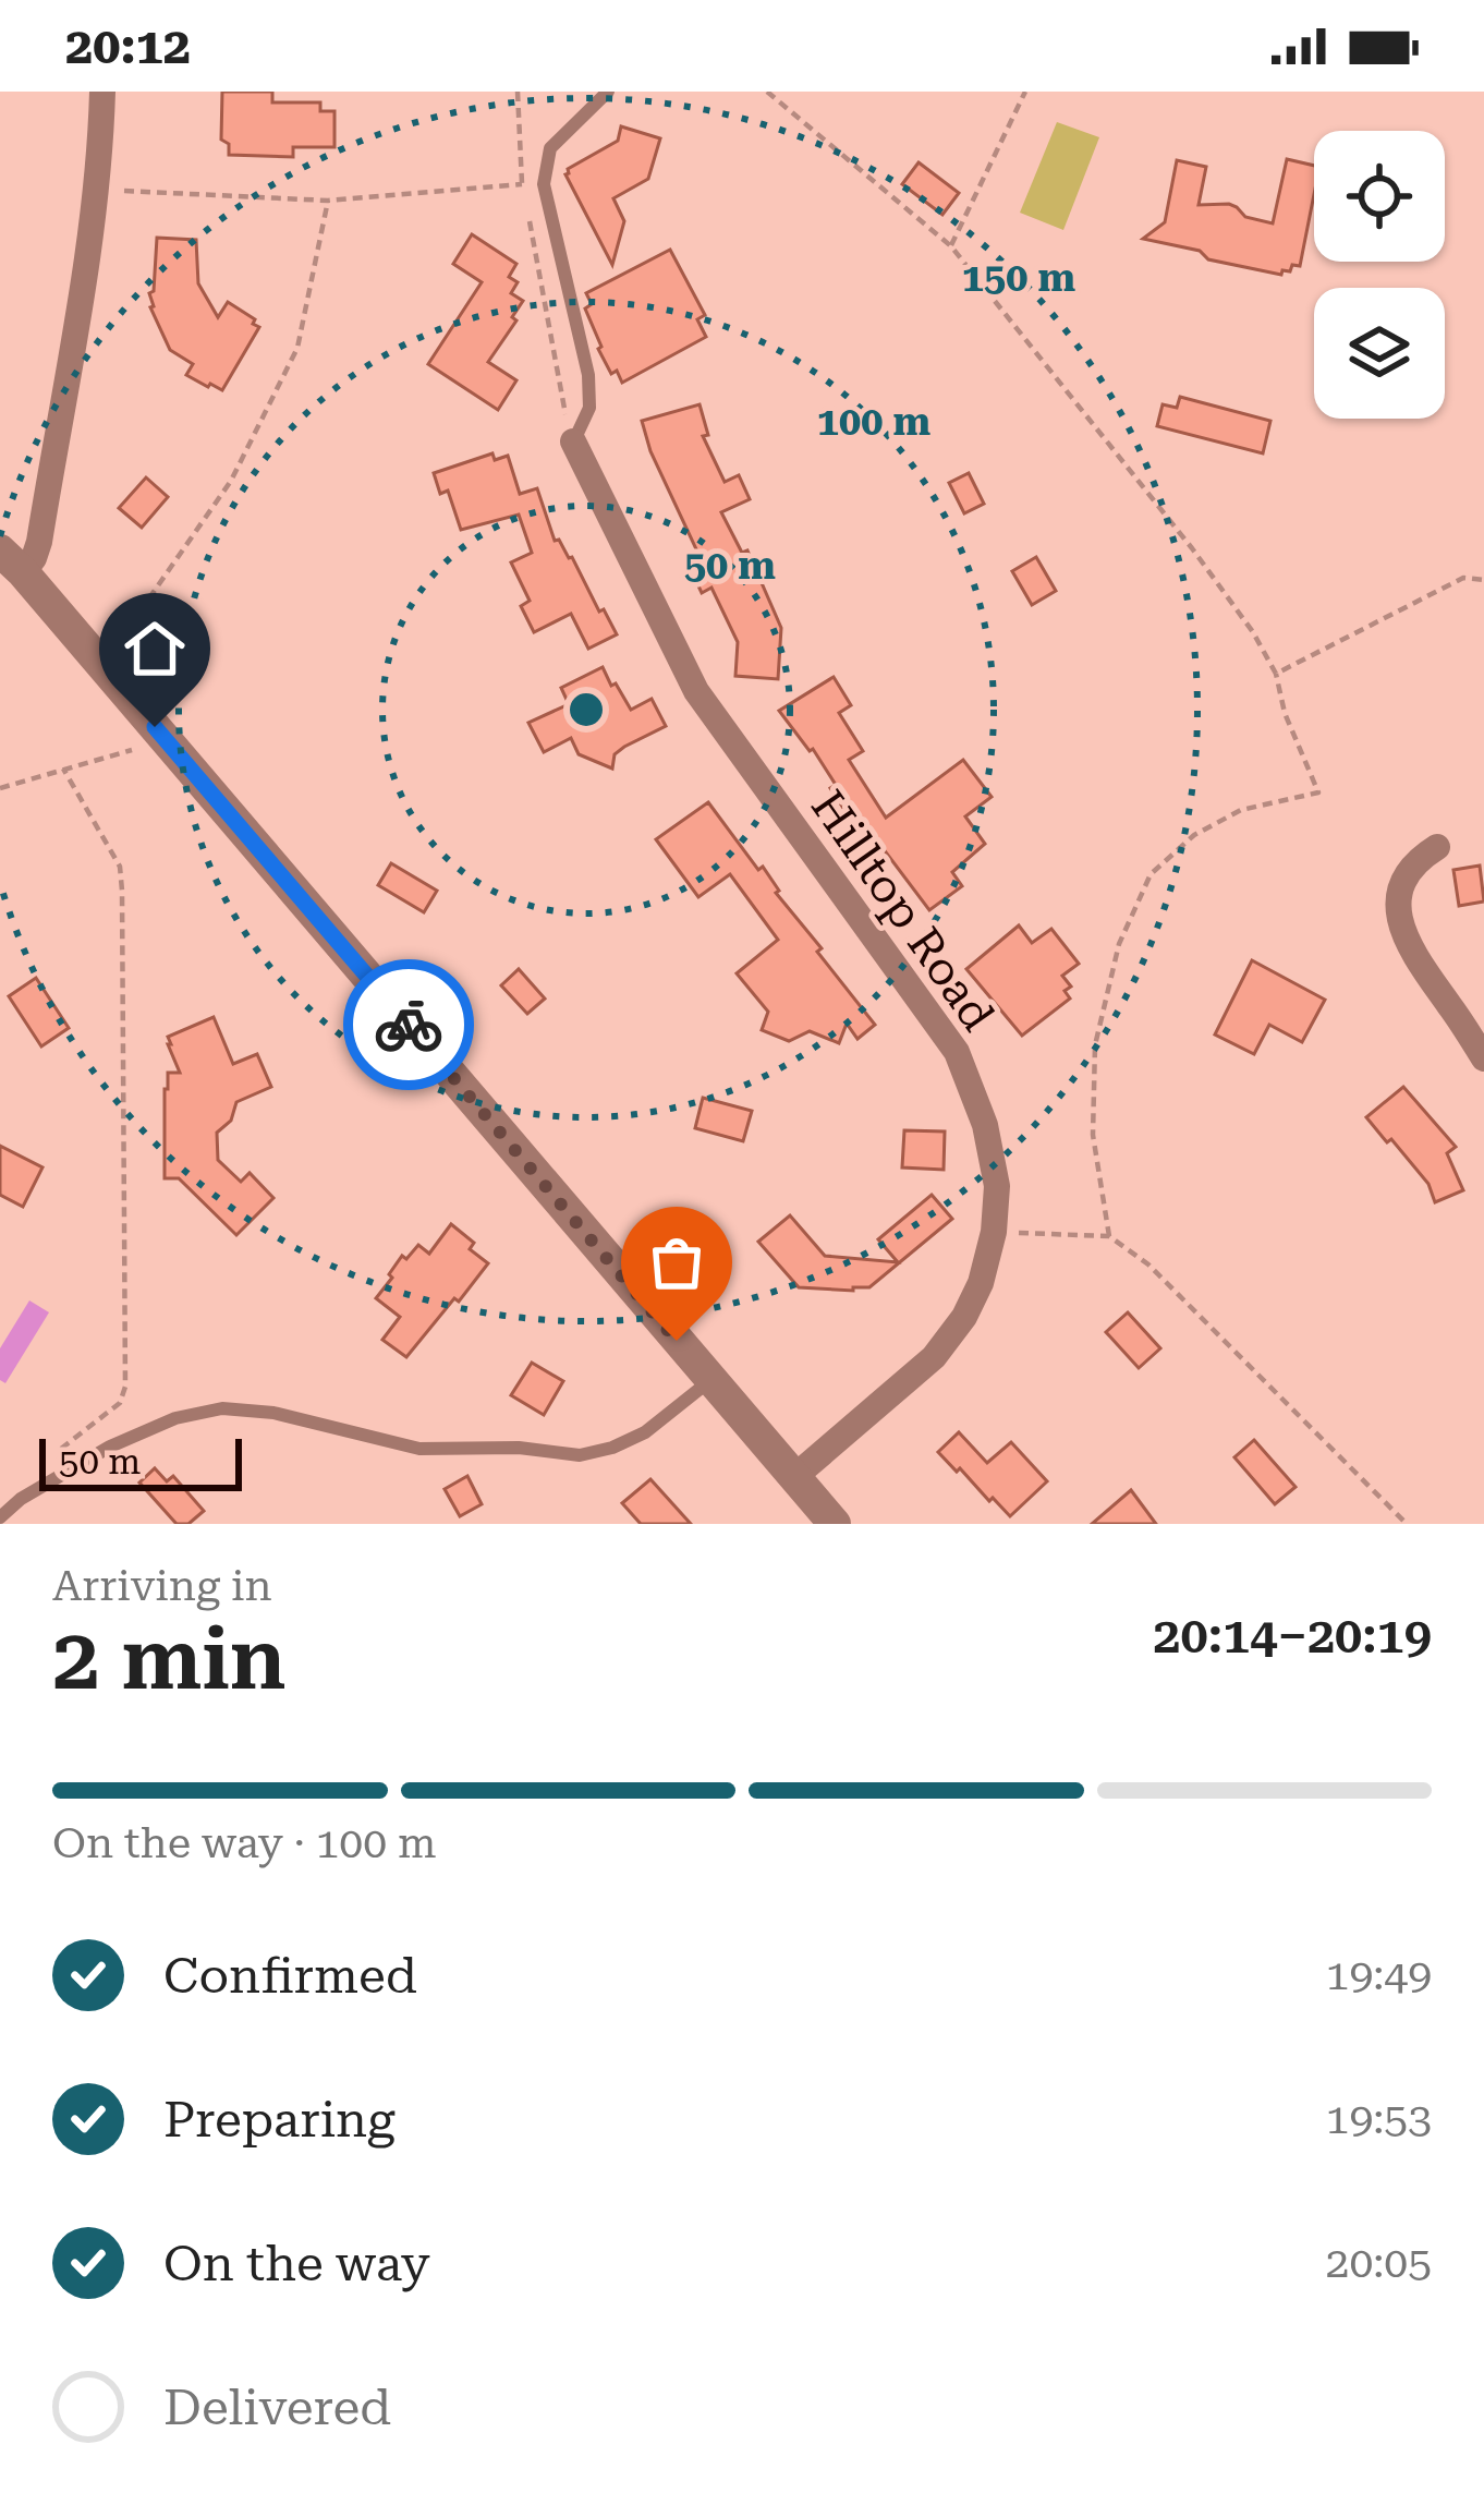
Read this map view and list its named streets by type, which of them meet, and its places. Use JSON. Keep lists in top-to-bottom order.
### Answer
{
  "streets": {
    "street": ["Hilltop Road"]
  },
  "scale_bar": "50 m",
  "page": {
    "status": "20:12",
    "scale": "50 m",
    "heading": ["2 min", "Arriving in", "20:14–20:19"],
    "bar": "On the way · 100 m",
    "list": [
      ["Confirmed", "19:49"],
      ["Preparing", "19:53"],
      ["On the way", "20:05"],
      "Delivered"
    ]
  },
  "rings": ["150 m", "100 m", "50 m"]
}
